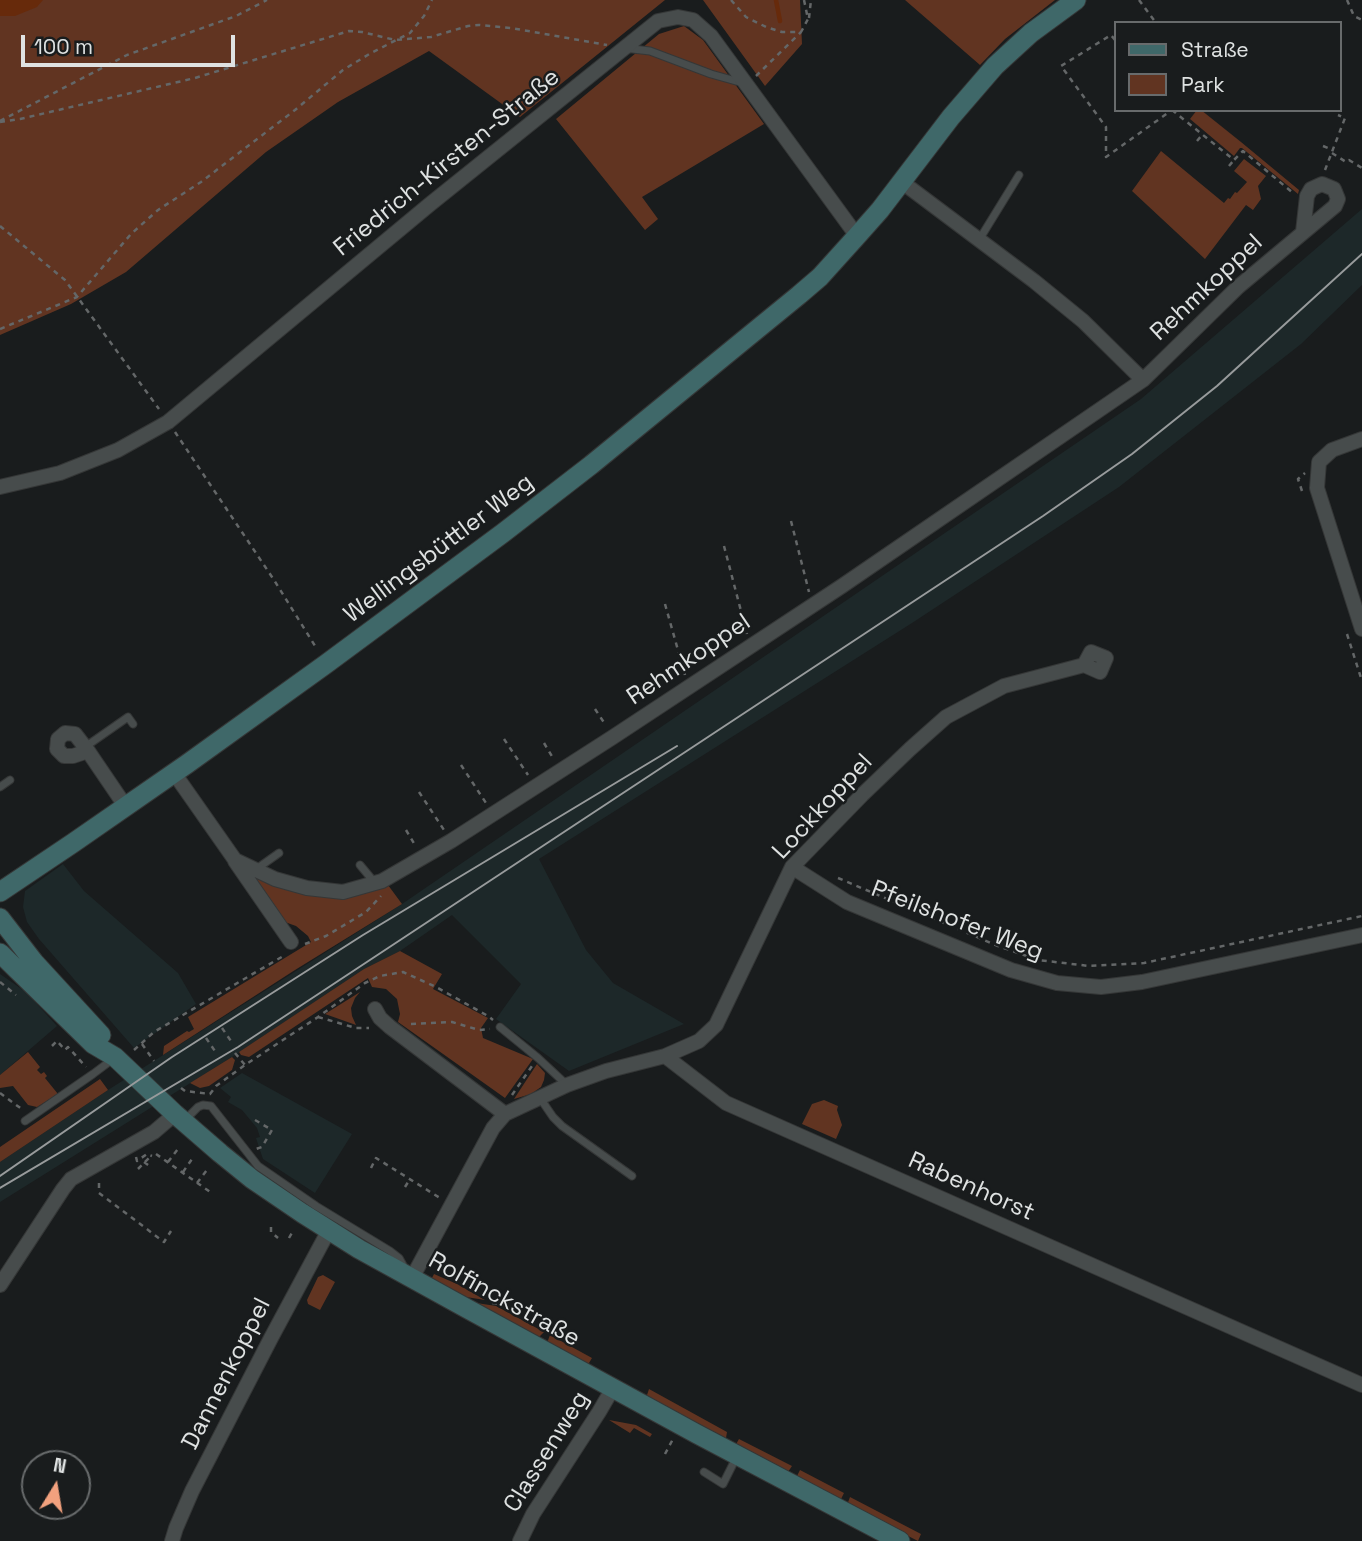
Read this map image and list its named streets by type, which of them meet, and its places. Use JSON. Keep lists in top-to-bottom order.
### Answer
{
  "streets": {
    "main road": ["Wellingsbüttler Weg", "Rolfinckstraße"],
    "street": [
      "Friedrich-Kirsten-Straße",
      "Rehmkoppel",
      "Lockkoppel",
      "Pfeilshofer Weg",
      "Rabenhorst",
      "Dannenkoppel",
      "Classenweg"
    ]
  },
  "crossings": [
    ["Friedrich-Kirsten-Straße", "Wellingsbüttler Weg"],
    ["Rehmkoppel", "Wellingsbüttler Weg"],
    ["Lockkoppel", "Pfeilshofer Weg"],
    ["Lockkoppel", "Rabenhorst"],
    ["Rolfinckstraße", "Dannenkoppel"],
    ["Rolfinckstraße", "Classenweg"]
  ],
  "legend": ["Straße", "Park"],
  "scale_bar": "100 m",
  "north": "top"
}
